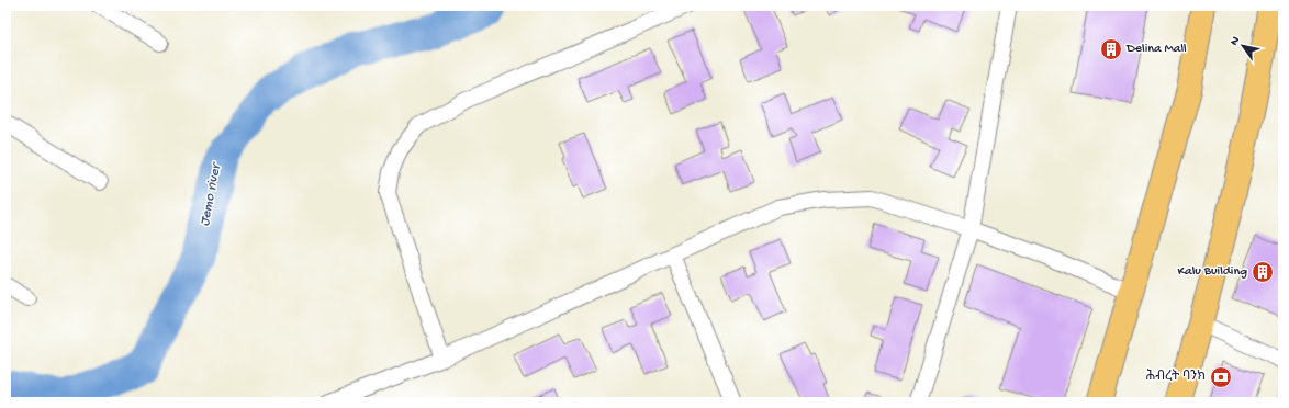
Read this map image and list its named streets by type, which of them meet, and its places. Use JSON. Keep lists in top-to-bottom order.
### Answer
{
  "water": ["Jemo river"],
  "places": {
    "building": ["Delina Mall", "Kalu Building"],
    "bank": ["ሕብረት ባንክ"]
  },
  "north": "top left"
}
